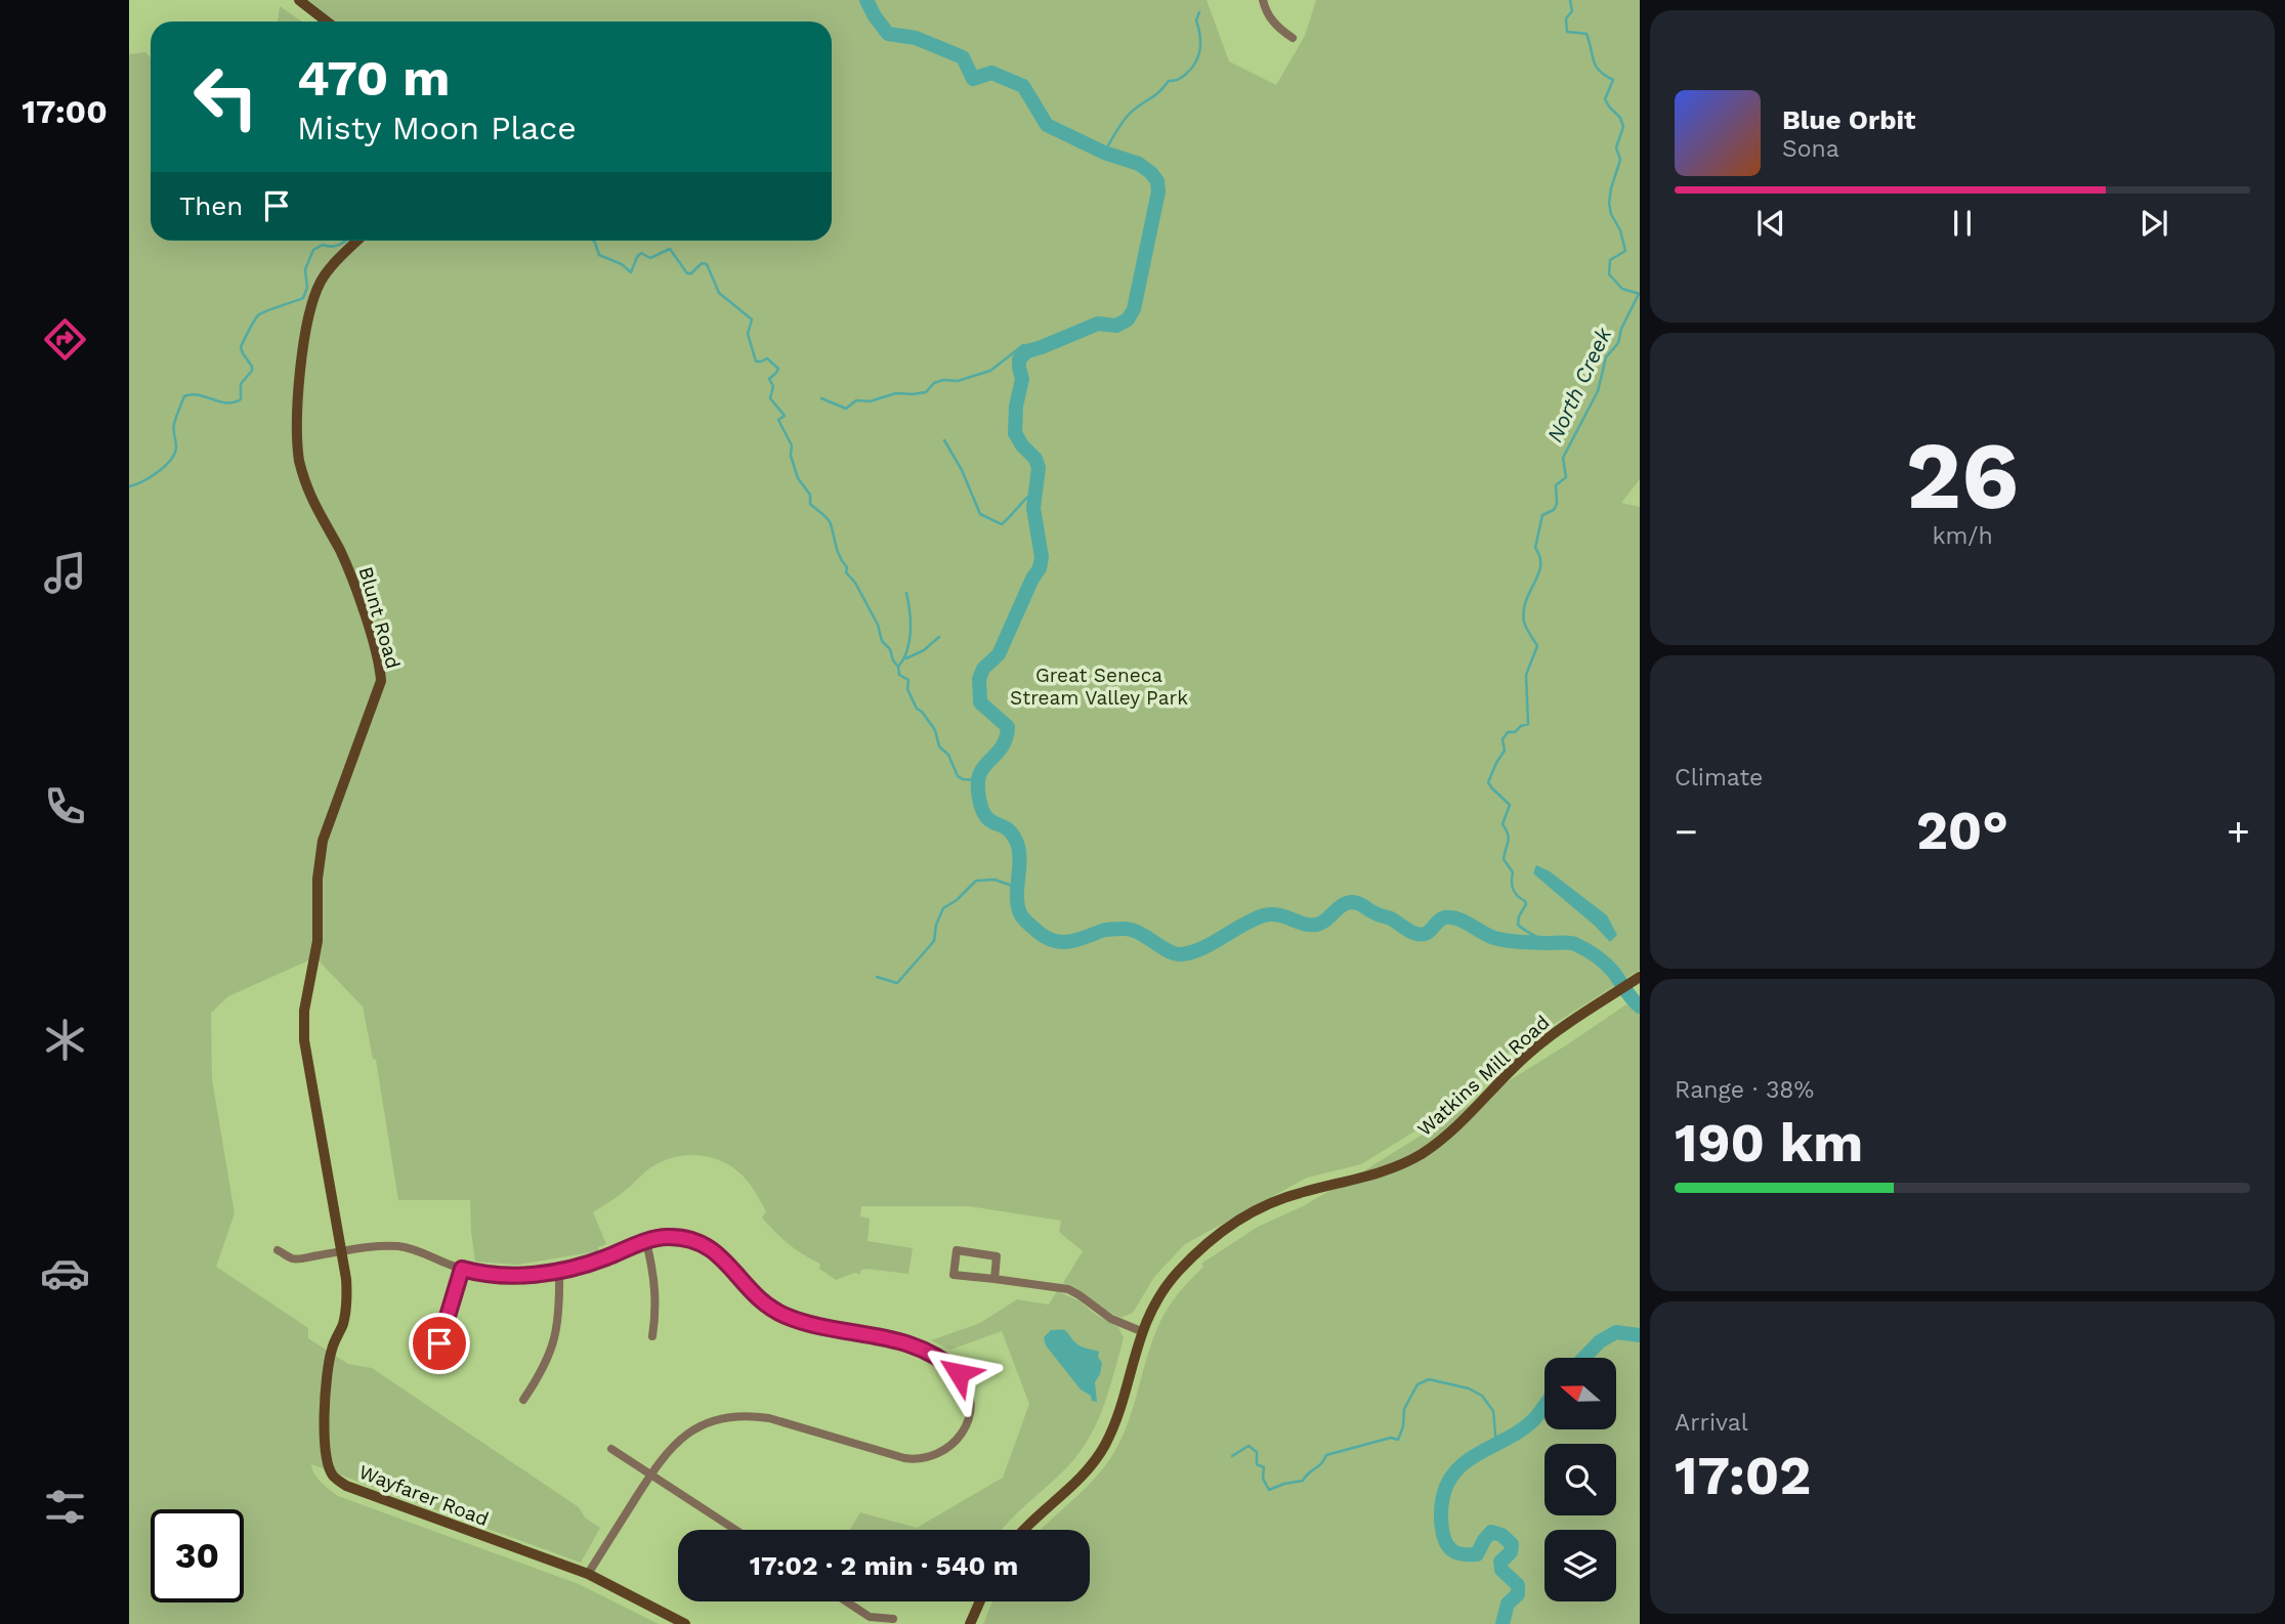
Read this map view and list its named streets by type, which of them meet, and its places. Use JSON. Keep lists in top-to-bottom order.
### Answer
{
  "streets": {
    "street": ["Blunt Road", "Watkins Mill Road", "Wayfarer Road"]
  },
  "crossings": [
    ["Blunt Road", "Wayfarer Road"]
  ],
  "water": ["North Creek"],
  "parks": ["Great Seneca Stream Valley Park"],
  "north": "left",
  "page": {
    "tabs": "17:00",
    "turn": ["470 m", "Misty Moon Place"],
    "song": ["Blue Orbit", "Sona"],
    "then": "Then",
    "tile": [
      ["26", "km/h"],
      "Climate",
      ["Range · 38%", "190 km"],
      ["Arrival", "17:02"]
    ],
    "heat": ["−", "20°", "+"],
    "limit": "30",
    "trip": "17:02 · 2 min · 540 m"
  }
}
